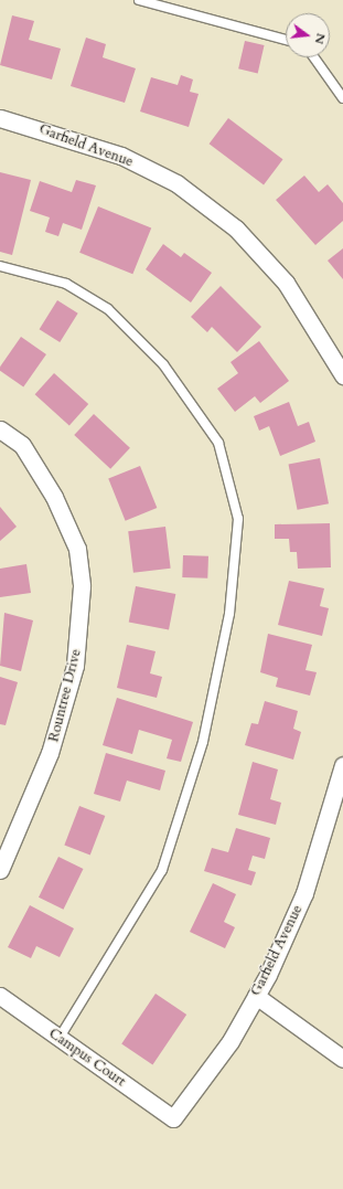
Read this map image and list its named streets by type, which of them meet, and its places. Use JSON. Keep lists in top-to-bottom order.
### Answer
{
  "streets": {
    "street": ["Garfield Avenue", "Rountree Drive", "Campus Court"]
  },
  "crossings": [
    ["Garfield Avenue", "Campus Court"]
  ],
  "north": "right"
}
